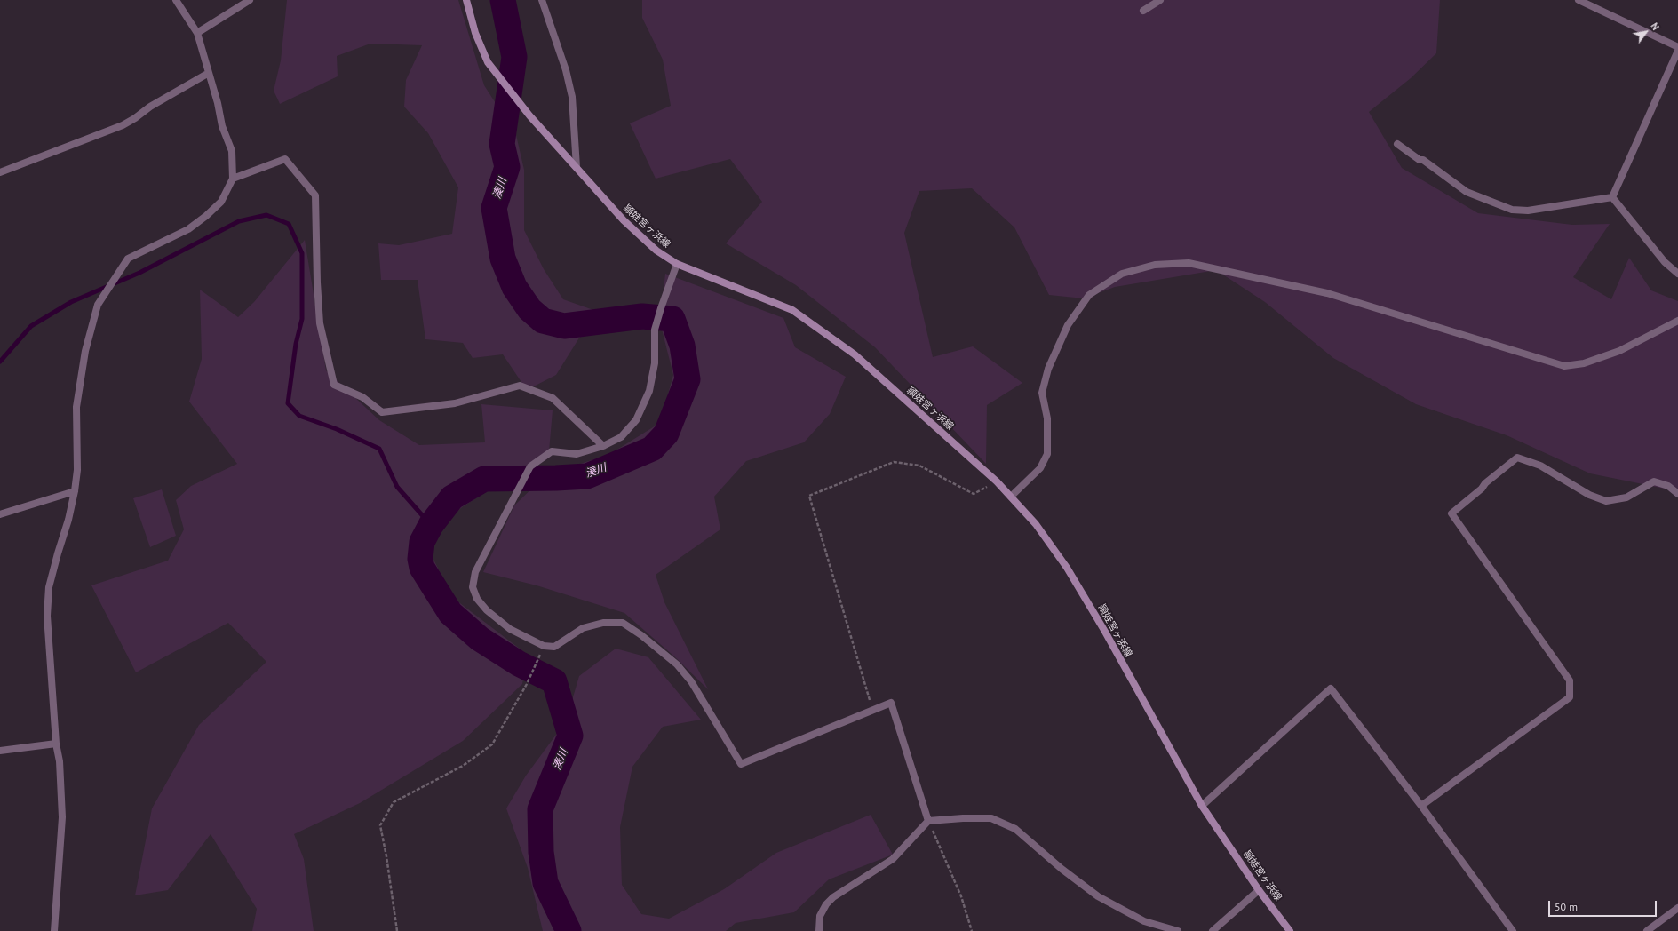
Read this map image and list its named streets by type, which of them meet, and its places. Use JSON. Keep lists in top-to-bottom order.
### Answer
{
  "streets": {
    "main road": ["頴娃宮ヶ浜線"]
  },
  "water": ["湊川"],
  "scale_bar": "50 m",
  "north": "top right"
}
